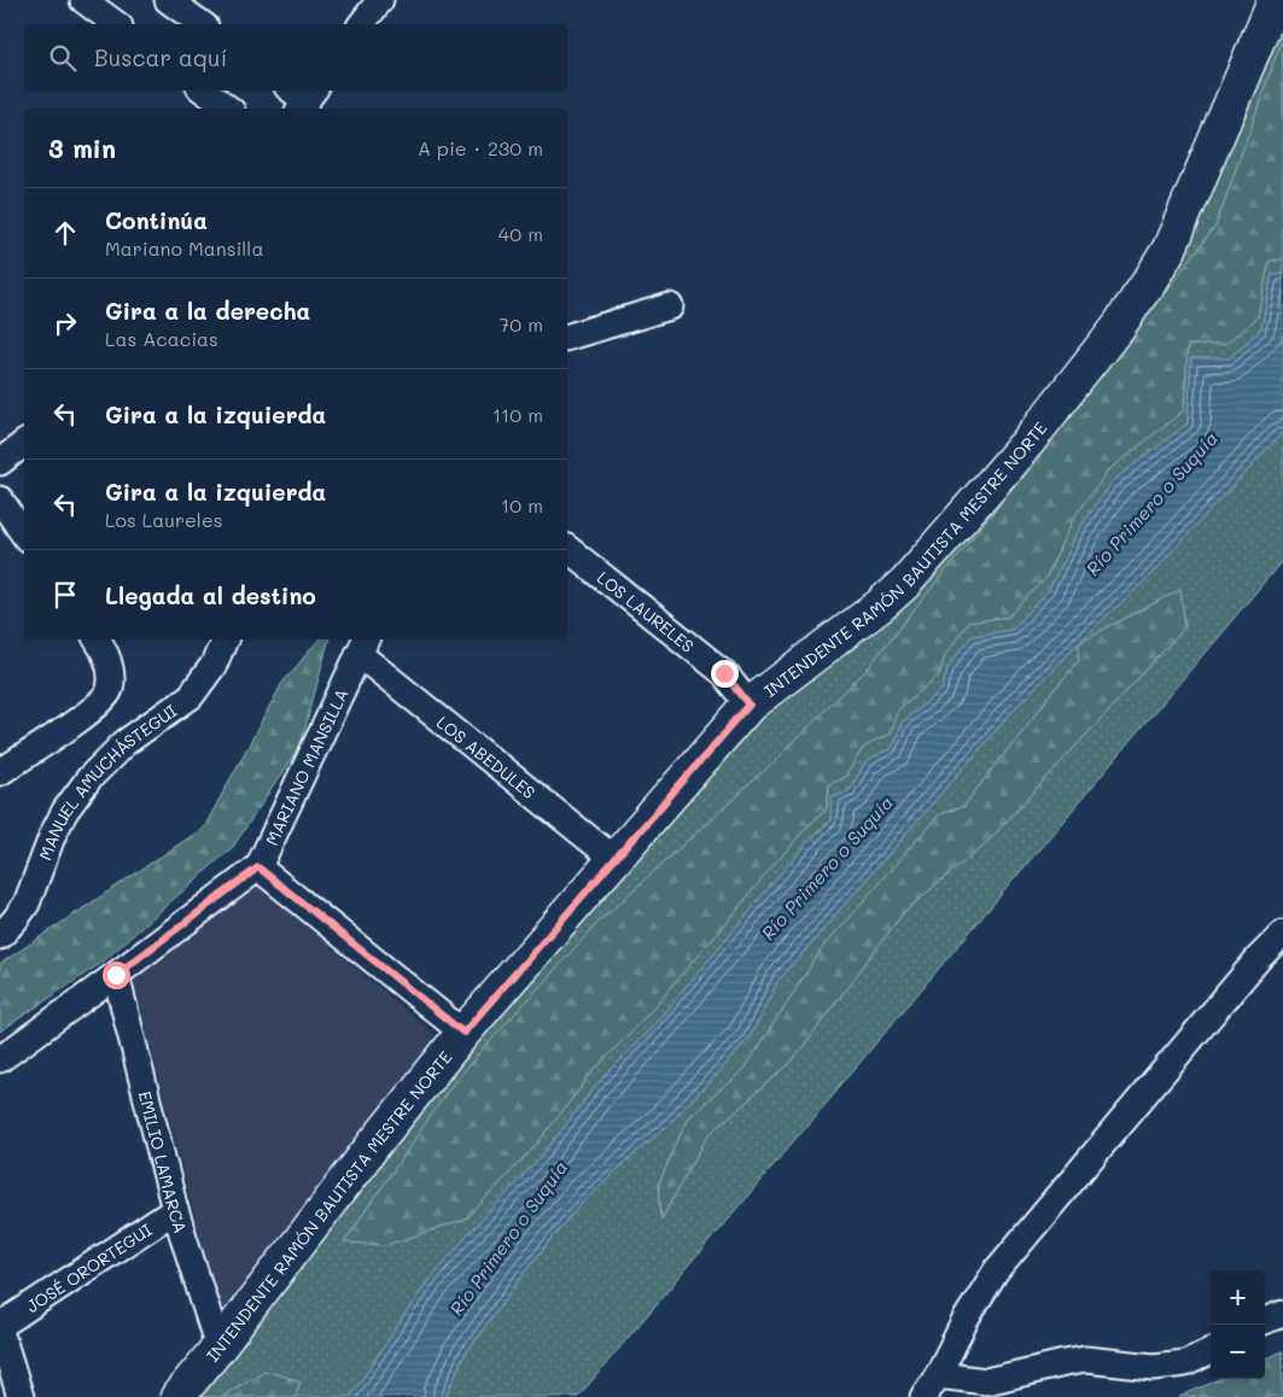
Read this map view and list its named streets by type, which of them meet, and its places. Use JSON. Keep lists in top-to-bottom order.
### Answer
{
  "streets": {
    "main road": ["INTENDENTE RAMÓN BAUTISTA MESTRE NORTE"],
    "street": [
      "LOS LAURELES",
      "LOS ABEDULES",
      "MARIANO MANSILLA",
      "MANUEL AMUCHÁSTEGUI",
      "EMILIO LAMARCA",
      "JOSÉ ORORTEGUI"
    ]
  },
  "crossings": [
    ["INTENDENTE RAMÓN BAUTISTA MESTRE NORTE", "LOS LAURELES"],
    ["INTENDENTE RAMÓN BAUTISTA MESTRE NORTE", "LOS ABEDULES"],
    ["INTENDENTE RAMÓN BAUTISTA MESTRE NORTE", "EMILIO LAMARCA"],
    ["LOS ABEDULES", "MARIANO MANSILLA"],
    ["MARIANO MANSILLA", "EMILIO LAMARCA"],
    ["EMILIO LAMARCA", "JOSÉ ORORTEGUI"]
  ],
  "water": ["Río Primero o Suquía"],
  "page": {
    "search": "Buscar aquí",
    "heading": ["3 min", "A pie · 230 m"],
    "list": [
      ["Continúa", "Mariano Mansilla", "40 m"],
      ["Gira a la derecha", "Las Acacias", "70 m"],
      ["Gira a la izquierda", "110 m"],
      ["Gira a la izquierda", "Los Laureles", "10 m"],
      "Llegada al destino"
    ],
    "map_buttons": ["+", "−"]
  }
}
